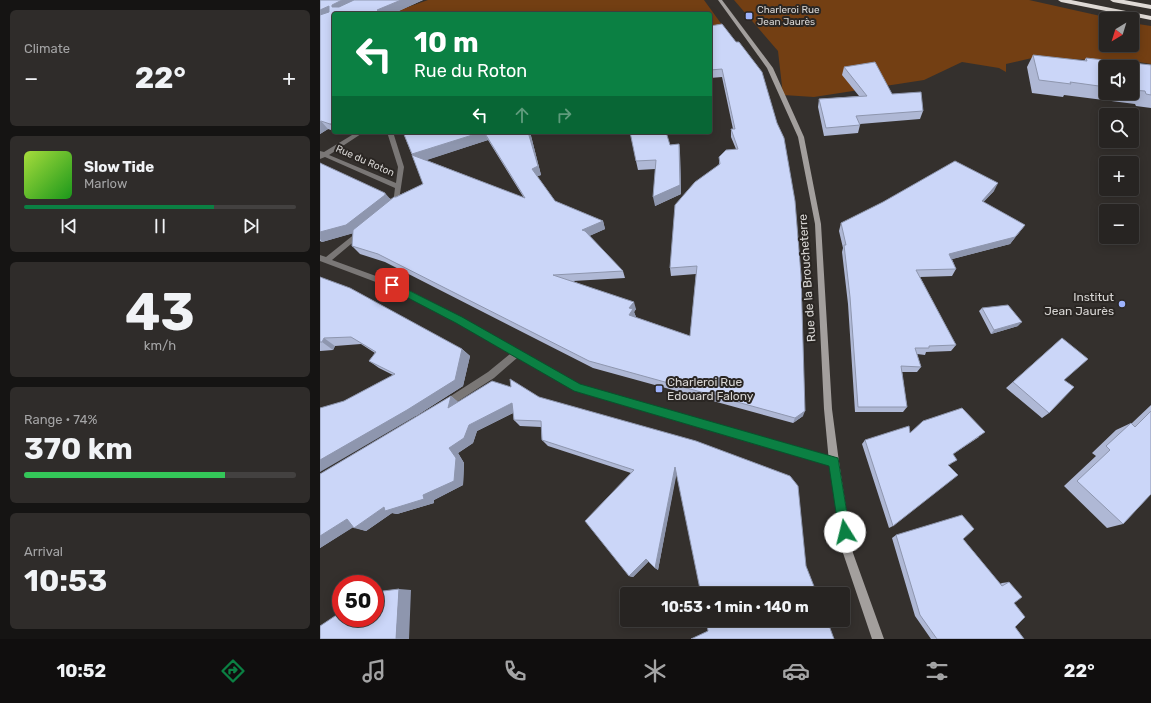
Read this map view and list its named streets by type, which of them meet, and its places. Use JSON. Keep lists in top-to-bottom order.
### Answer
{
  "streets": {
    "main road": ["Rue de la Broucheterre"],
    "street": ["Rue du Roton"]
  },
  "places": {
    "transit": ["Charleroi Rue Jean Jaurès", "Charleroi Rue Edouard Falony"],
    "other": ["Institut Jean Jaurès"]
  },
  "north": "bottom left",
  "page": {
    "tile": [
      "Climate",
      ["43", "km/h"],
      ["Range · 74%", "370 km"],
      ["Arrival", "10:53"]
    ],
    "map_buttons": ["+", "−"],
    "turn": ["10 m", "Rue du Roton"],
    "heat": ["−", "22°", "+"],
    "song": ["Slow Tide", "Marlow"],
    "limit": "50",
    "trip": "10:53 · 1 min · 140 m",
    "tabs": ["10:52", "22°"]
  }
}
